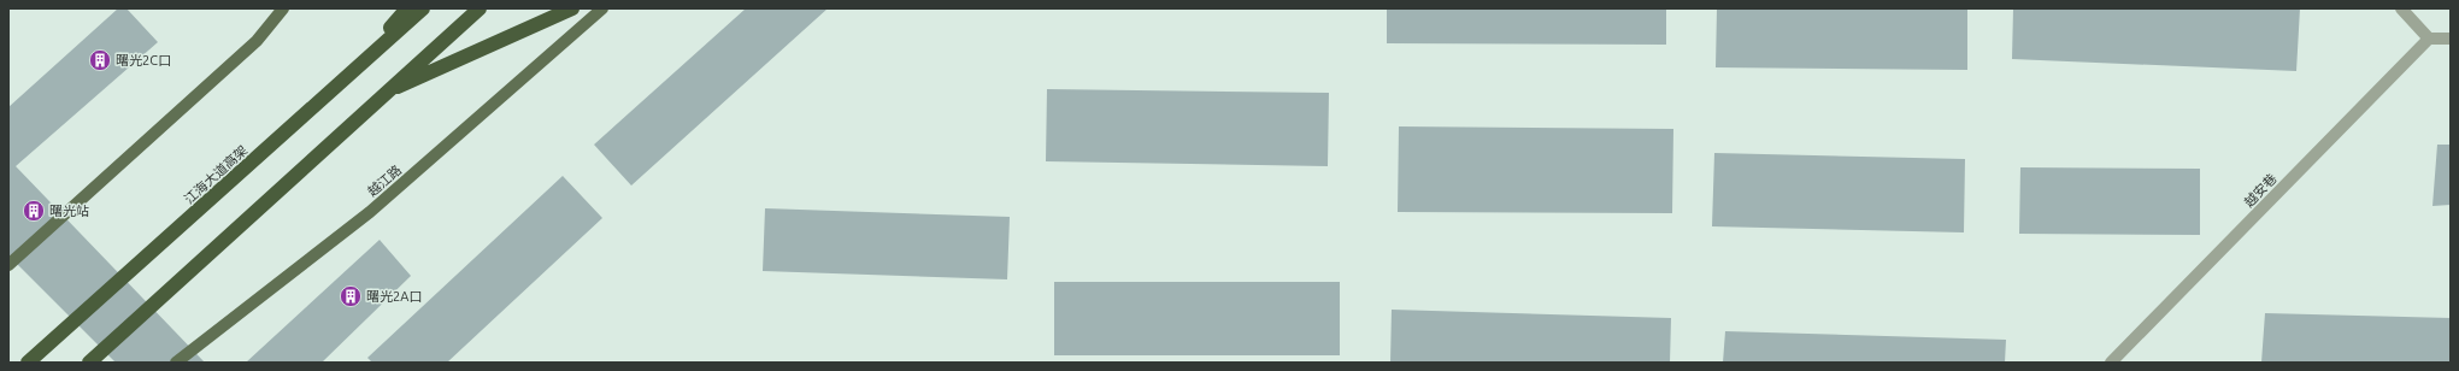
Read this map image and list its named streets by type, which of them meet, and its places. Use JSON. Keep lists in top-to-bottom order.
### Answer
{
  "streets": {
    "highway": ["江海大道高架"],
    "main road": ["越江路"],
    "street": ["越安巷"]
  },
  "places": {
    "building": ["曙光2C口", "曙光站", "曙光2A口"]
  }
}
